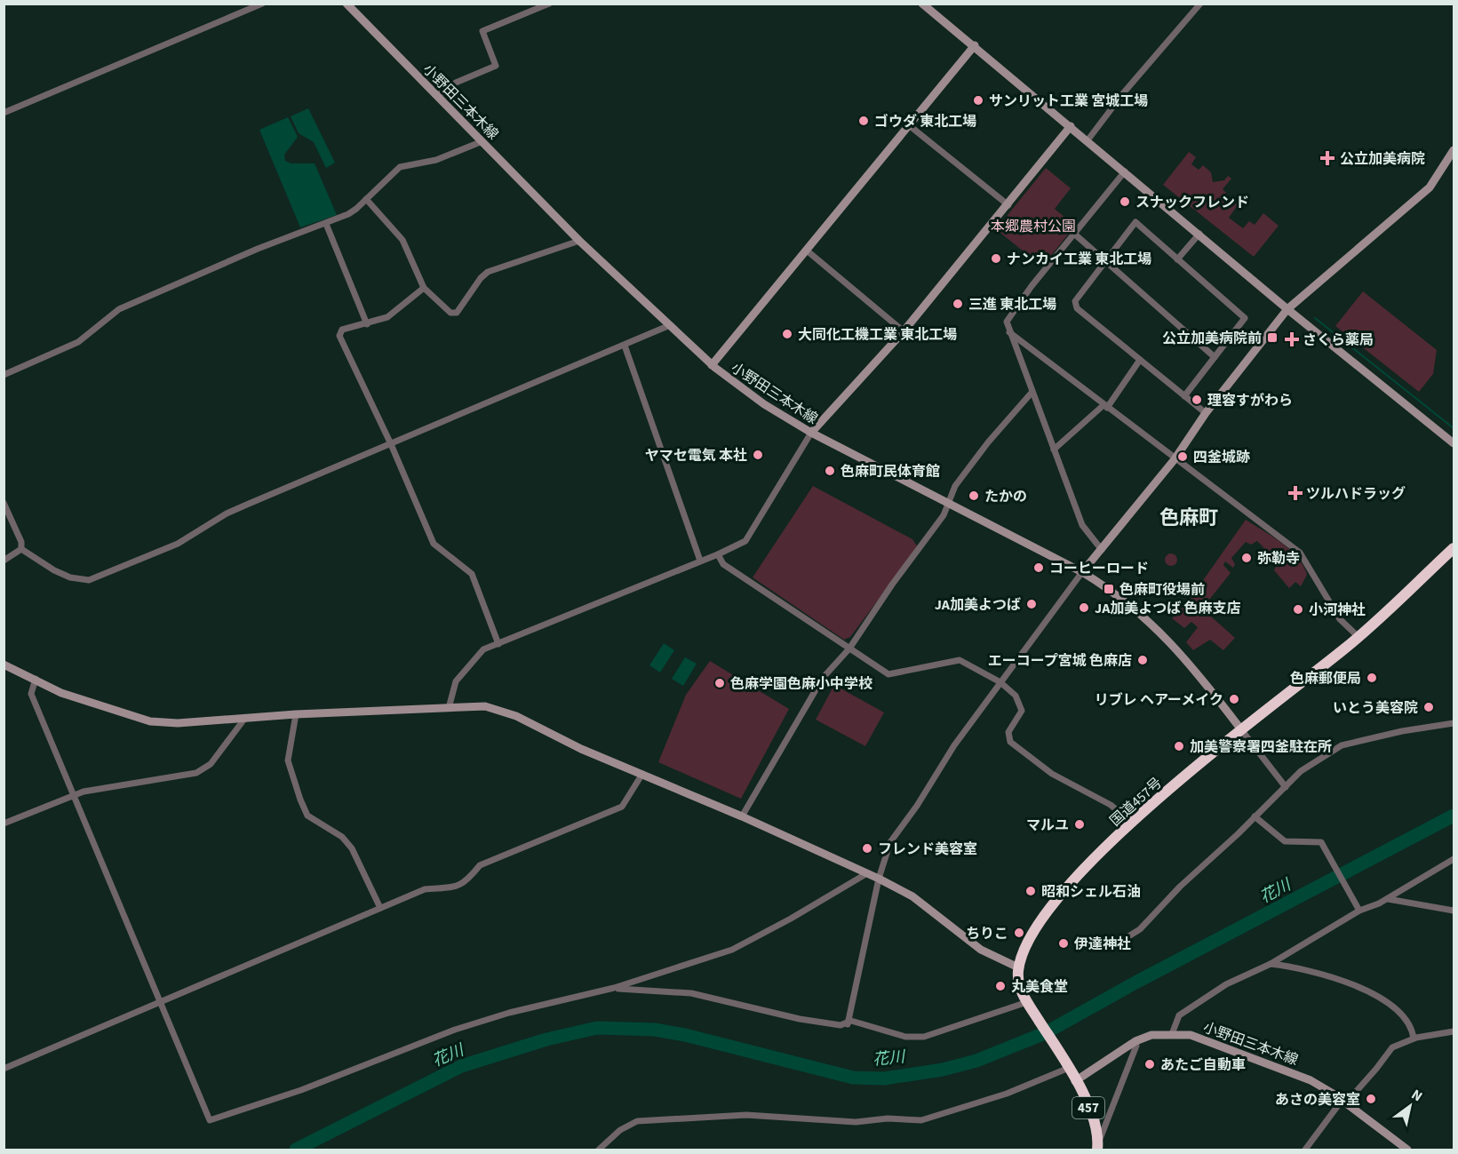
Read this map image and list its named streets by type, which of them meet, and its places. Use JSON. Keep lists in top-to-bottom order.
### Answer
{
  "streets": {
    "highway": ["国道457号", "457"],
    "street": ["小野田三本木線"]
  },
  "crossings": [
    ["小野田三本木線", "国道457号"],
    ["小野田三本木線", "457"],
    ["国道457号", "457"]
  ],
  "districts": ["色麻町"],
  "water": ["花川"],
  "parks": ["本郷農村公園"],
  "places": {
    "other": [
      "サンリット工業 宮城工場",
      "ゴウダ 東北工場",
      "スナックフレンド",
      "ナンカイ工業 東北工場",
      "三進 東北工場",
      "大同化工機工業 東北工場",
      "理容すがわら",
      "ヤマセ電気 本社",
      "四釜城跡",
      "色麻町民体育館",
      "たかの",
      "弥勒寺",
      "コーヒーロード",
      "JA加美よつば",
      "JA加美よつば 色麻支店",
      "小河神社",
      "エーコープ宮城 色麻店",
      "色麻郵便局",
      "色麻学園色麻小中学校",
      "リブレ ヘアーメイク",
      "いとう美容院",
      "加美警察署四釜駐在所",
      "マルユ",
      "フレンド美容室",
      "昭和シェル石油",
      "ちりこ",
      "伊達神社",
      "丸美食堂",
      "あたご自動車",
      "あさの美容室"
    ],
    "health": ["公立加美病院", "さくら薬局", "ツルハドラッグ"],
    "transit": ["公立加美病院前", "色麻町役場前"]
  },
  "north": "top right"
}
